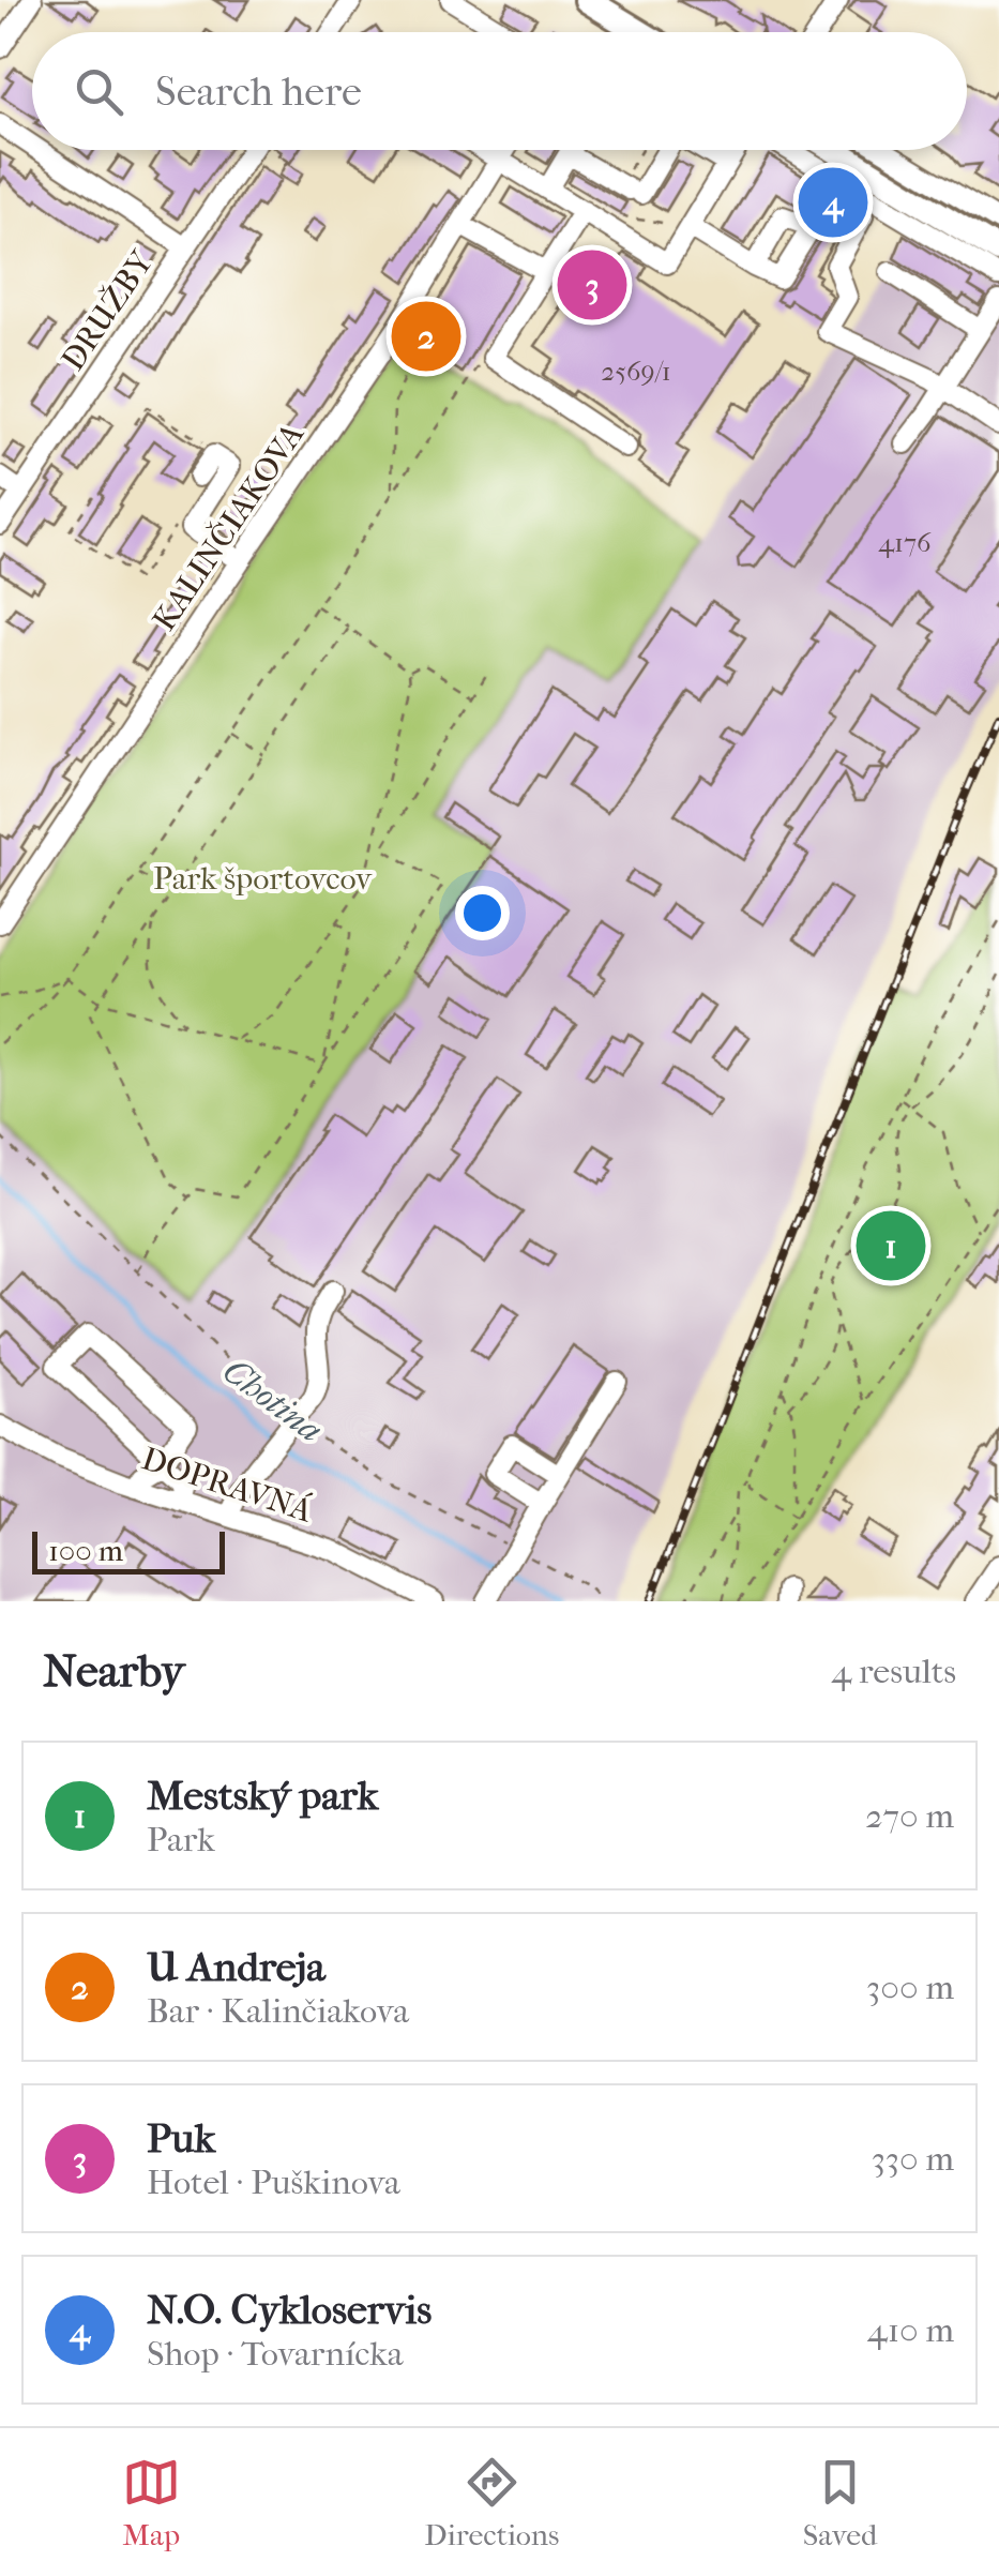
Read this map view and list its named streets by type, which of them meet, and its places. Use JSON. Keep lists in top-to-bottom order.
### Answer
{
  "streets": {
    "street": ["DRUŽBY", "KALINČIAKOVA", "DOPRAVNÁ"]
  },
  "water": ["Chotina"],
  "parks": ["Park športovcov"],
  "house_numbers": ["2569/1", "4176"],
  "scale_bar": "100 m",
  "page": {
    "search": "Search here",
    "pins": [
      "4",
      "3",
      "2",
      "1"
    ],
    "scale": "100 m",
    "heading": ["Nearby", "4 results"],
    "list": [
      {
        "mark": "1",
        "name": "Mestský park",
        "note": "Park",
        "value": "270 m"
      },
      {
        "mark": "2",
        "name": "U Andreja",
        "note": "Bar · Kalinčiakova",
        "value": "300 m"
      },
      {
        "mark": "3",
        "name": "Puk",
        "note": "Hotel · Puškinova",
        "value": "330 m"
      },
      {
        "mark": "4",
        "name": "N.O. Cykloservis",
        "note": "Shop · Tovarnícka",
        "value": "410 m"
      }
    ],
    "nav": ["Map", "Directions", "Saved"]
  }
}
